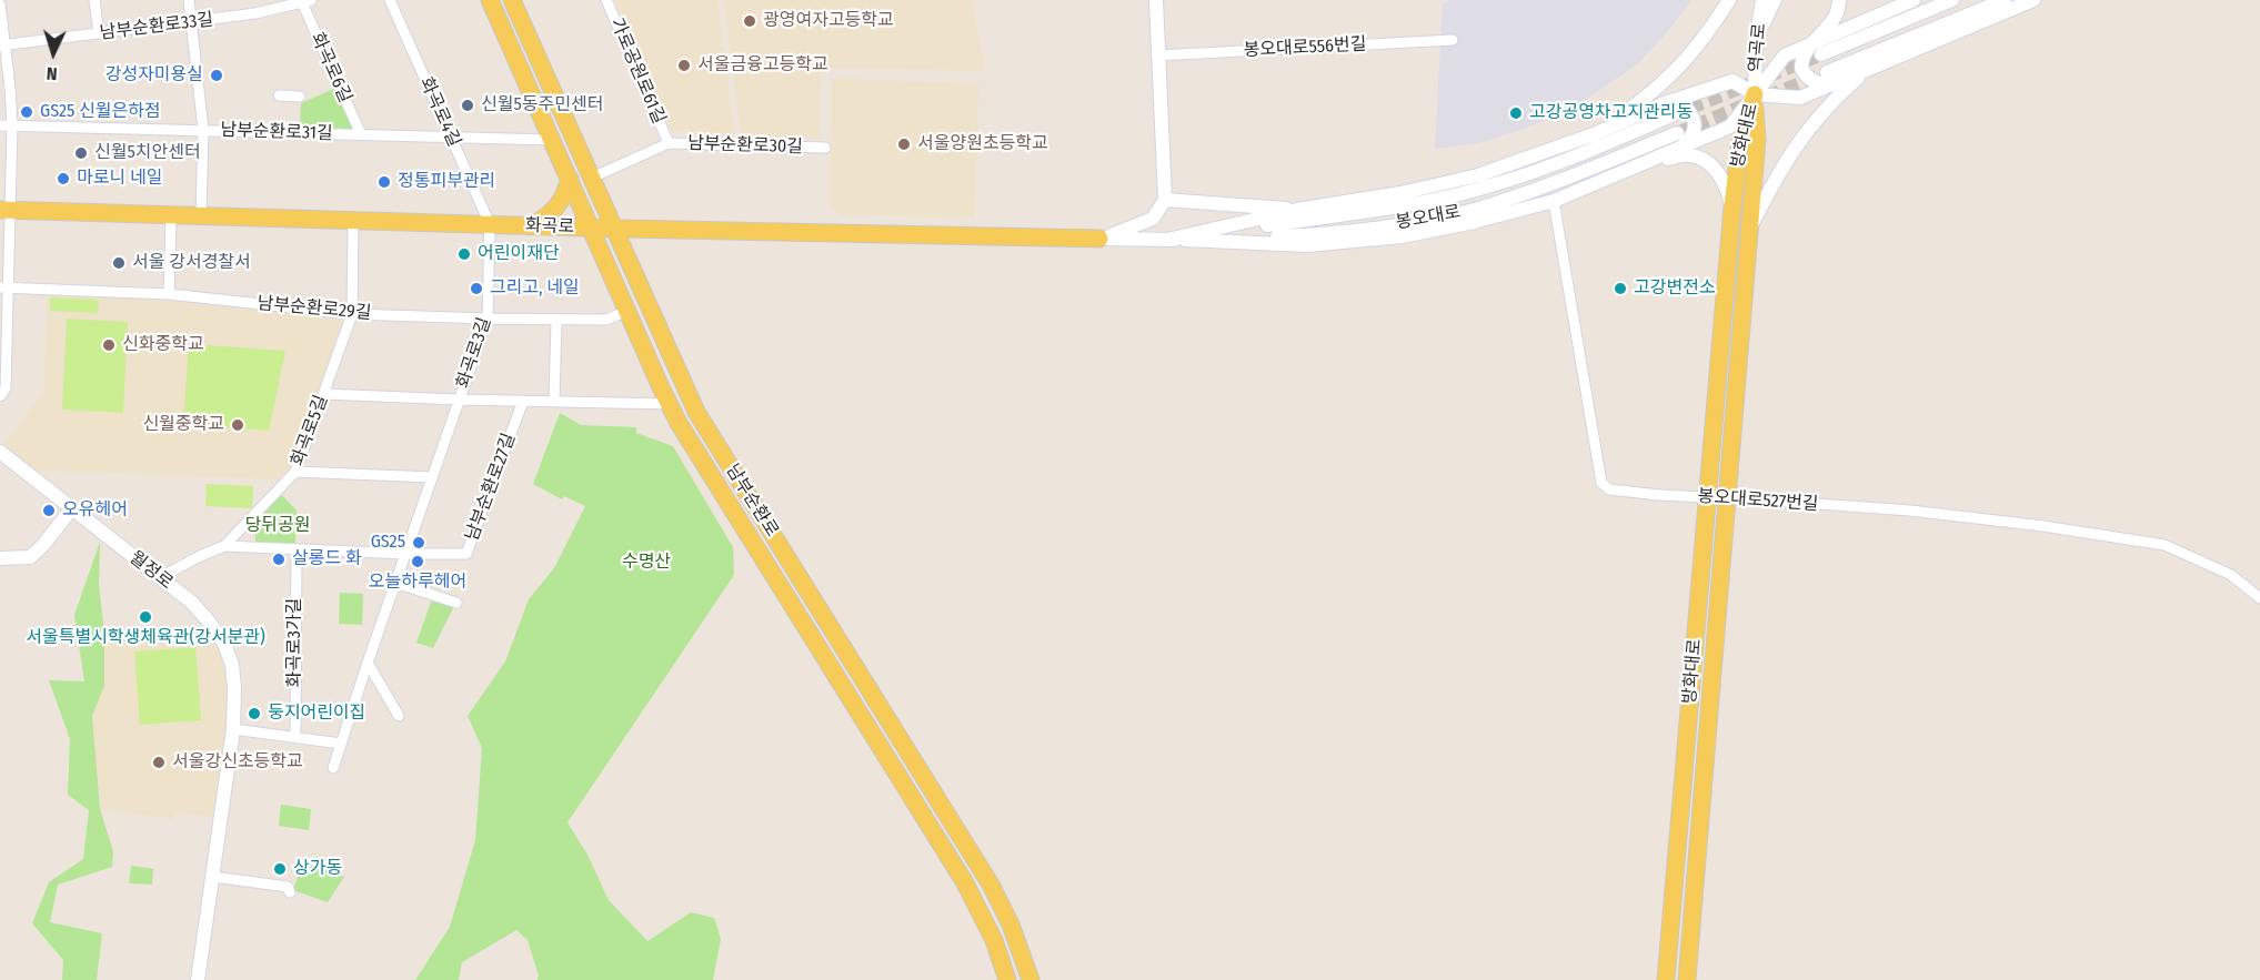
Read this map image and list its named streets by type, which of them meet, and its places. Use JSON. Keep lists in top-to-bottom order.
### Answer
{
  "streets": {
    "main road": ["방화대로", "화곡로", "남부순환로"],
    "street": [
      "남부순환로33길",
      "봉오대로556번길",
      "역곡로",
      "화곡로6길",
      "가로공원로61길",
      "화곡로4길",
      "남부순환로31길",
      "남부순환로30길",
      "봉오대로",
      "남부순환로29길",
      "화곡로3길",
      "화곡로5길",
      "남부순환로27길",
      "봉오대로527번길",
      "월정로",
      "화곡로3가길"
    ]
  },
  "crossings": [
    ["남부순환로33길", "화곡로6길"],
    ["역곡로", "방화대로"],
    ["화곡로6길", "남부순환로31길"],
    ["가로공원로61길", "남부순환로30길"],
    ["화곡로4길", "남부순환로31길"],
    ["화곡로4길", "화곡로"],
    ["화곡로4길", "화곡로3길"],
    ["남부순환로31길", "남부순환로"],
    ["남부순환로30길", "남부순환로"],
    ["봉오대로", "화곡로"],
    ["화곡로", "화곡로3길"],
    ["화곡로", "화곡로5길"],
    ["화곡로", "남부순환로"],
    ["남부순환로29길", "화곡로3길"],
    ["남부순환로29길", "화곡로5길"],
    ["남부순환로29길", "남부순환로"],
    ["화곡로3길", "남부순환로27길"],
    ["화곡로5길", "월정로"]
  ],
  "parks": ["당뒤공원", "수명산"],
  "places": [
    "광영여자고등학교",
    "서울금융고등학교",
    "강성자미용실",
    "신월5동주민센터",
    "GS25 신월은하점",
    "고강공영차고지관리동",
    "서울양원초등학교",
    "신월5치안센터",
    "마로니 네일",
    "정통피부관리",
    "어린이재단",
    "서울 강서경찰서",
    "그리고, 네일",
    "고강변전소",
    "신화중학교",
    "신월중학교",
    "오유헤어",
    "GS25",
    "살롱드 화",
    "오늘하루헤어",
    "서울특별시학생체육관(강서분관)",
    "둥지어린이집",
    "서울강신초등학교",
    "상가동"
  ],
  "north": "bottom"
}
